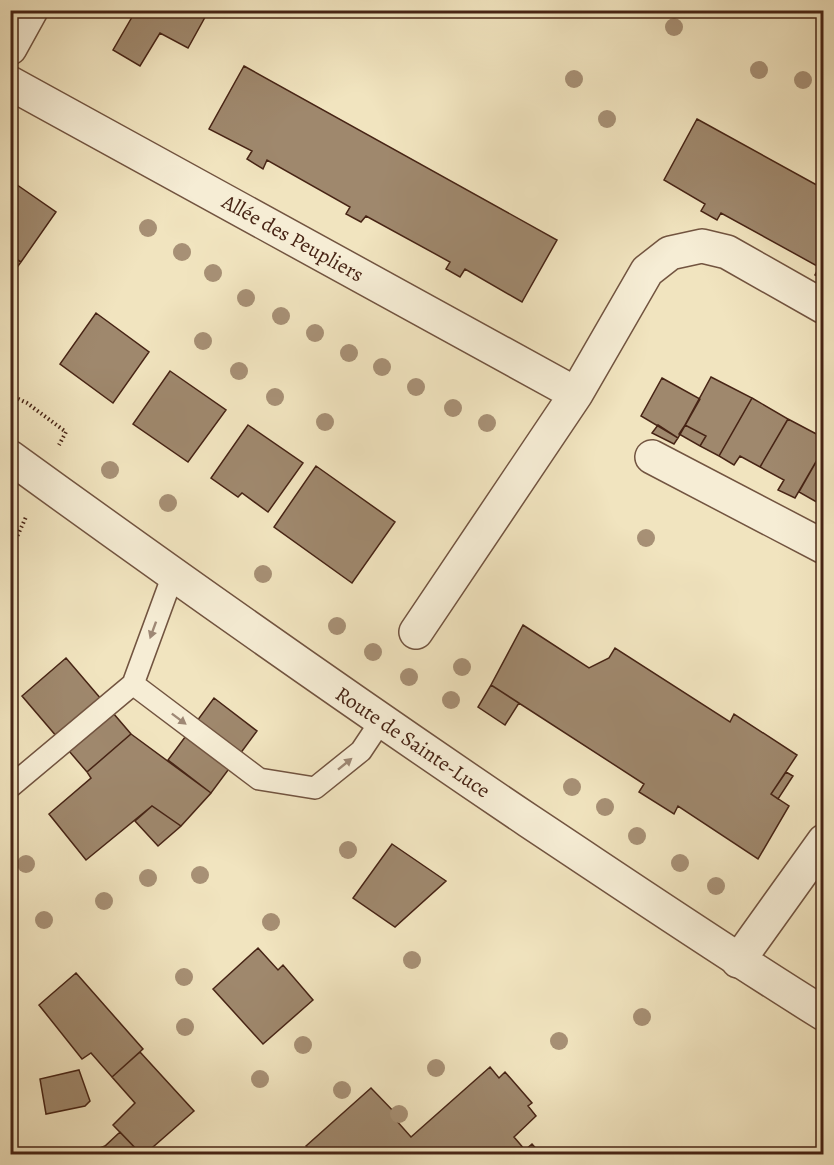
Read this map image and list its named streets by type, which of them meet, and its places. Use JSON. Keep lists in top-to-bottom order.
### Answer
{
  "streets": {
    "street": ["Allée des Peupliers", "Route de Sainte-Luce"]
  }
}
